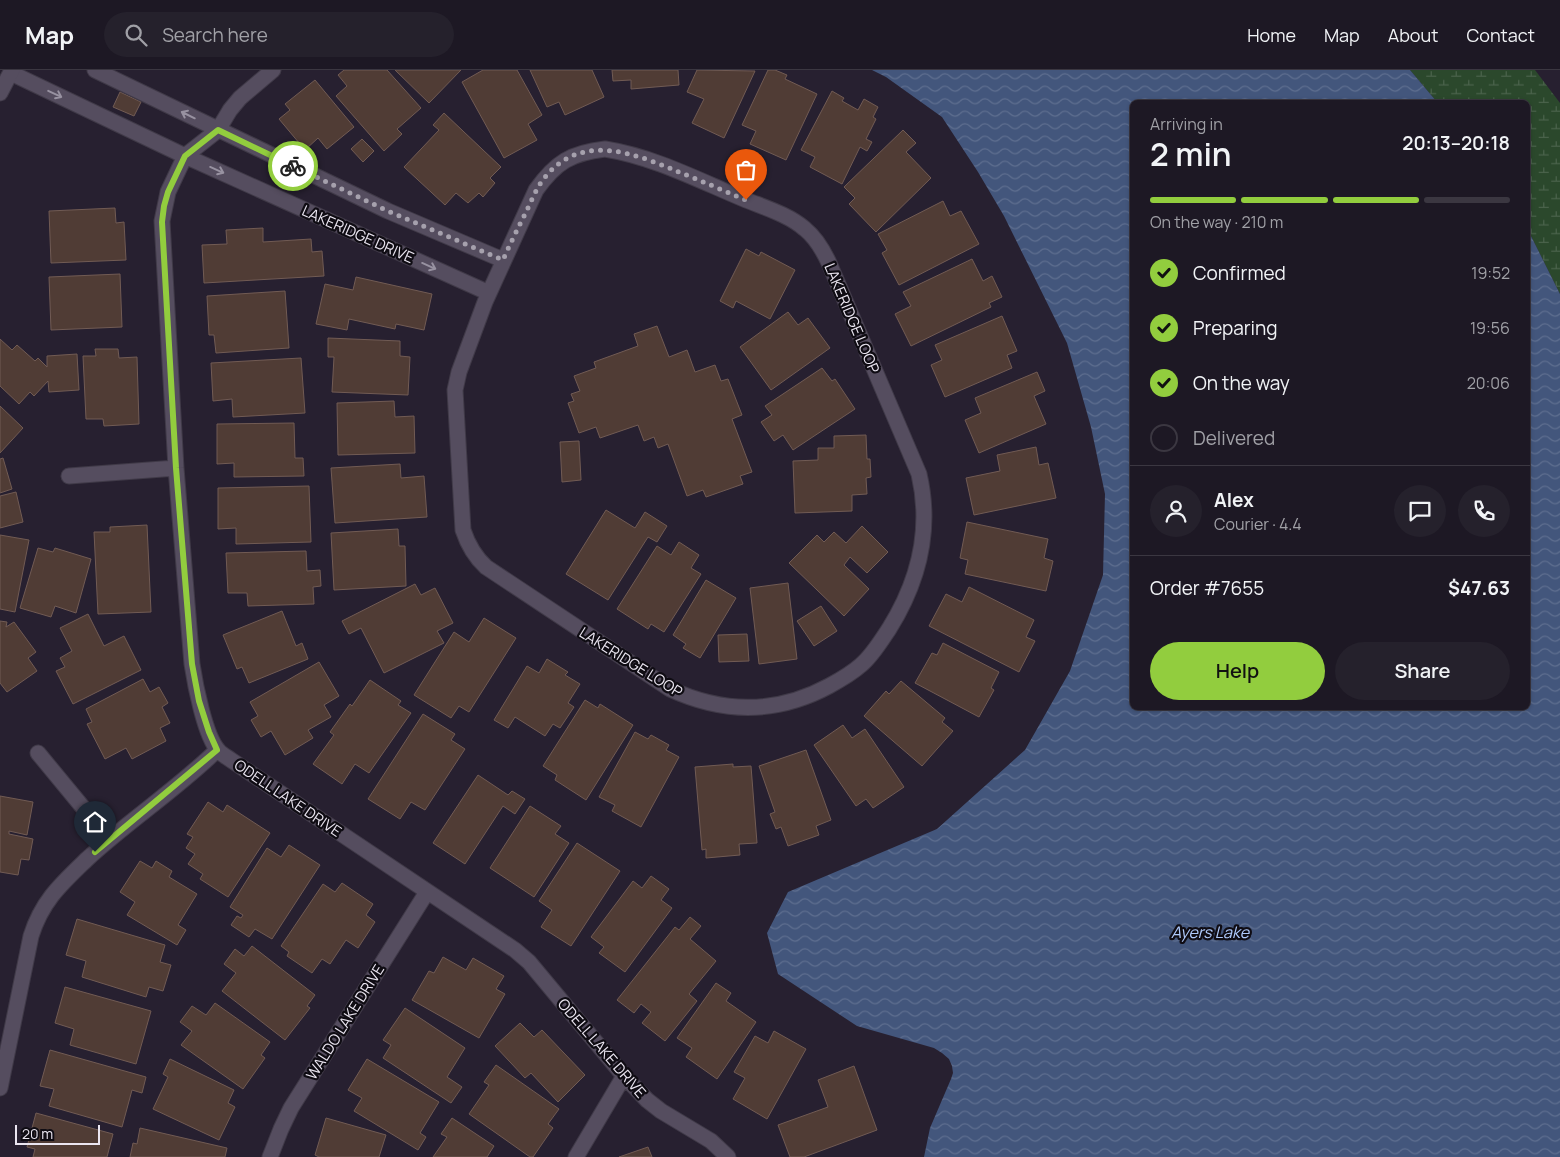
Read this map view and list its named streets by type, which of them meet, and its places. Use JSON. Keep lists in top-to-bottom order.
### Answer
{
  "streets": {
    "street": [
      "LAKERIDGE DRIVE",
      "LAKERIDGE LOOP",
      "ODELL LAKE DRIVE",
      "WALDO LAKE DRIVE"
    ]
  },
  "crossings": [
    ["LAKERIDGE DRIVE", "LAKERIDGE LOOP"],
    ["ODELL LAKE DRIVE", "WALDO LAKE DRIVE"]
  ],
  "water": ["Ayers Lake"],
  "scale_bar": "20 m",
  "page": {
    "header": "Map",
    "search": "Search here",
    "nav": [
      "Home",
      "Map",
      "About",
      "Contact"
    ],
    "heading": ["2 min", "Arriving in", "20:13–20:18"],
    "panel": [
      "Alex",
      "Courier · 4.4",
      "Order #7655",
      "$47.63"
    ],
    "bar": "On the way · 210 m",
    "list": [
      ["Confirmed", "19:52"],
      ["Preparing", "19:56"],
      ["On the way", "20:06"],
      "Delivered"
    ],
    "buttons": ["Help", "Share"],
    "scale": "20 m"
  }
}
